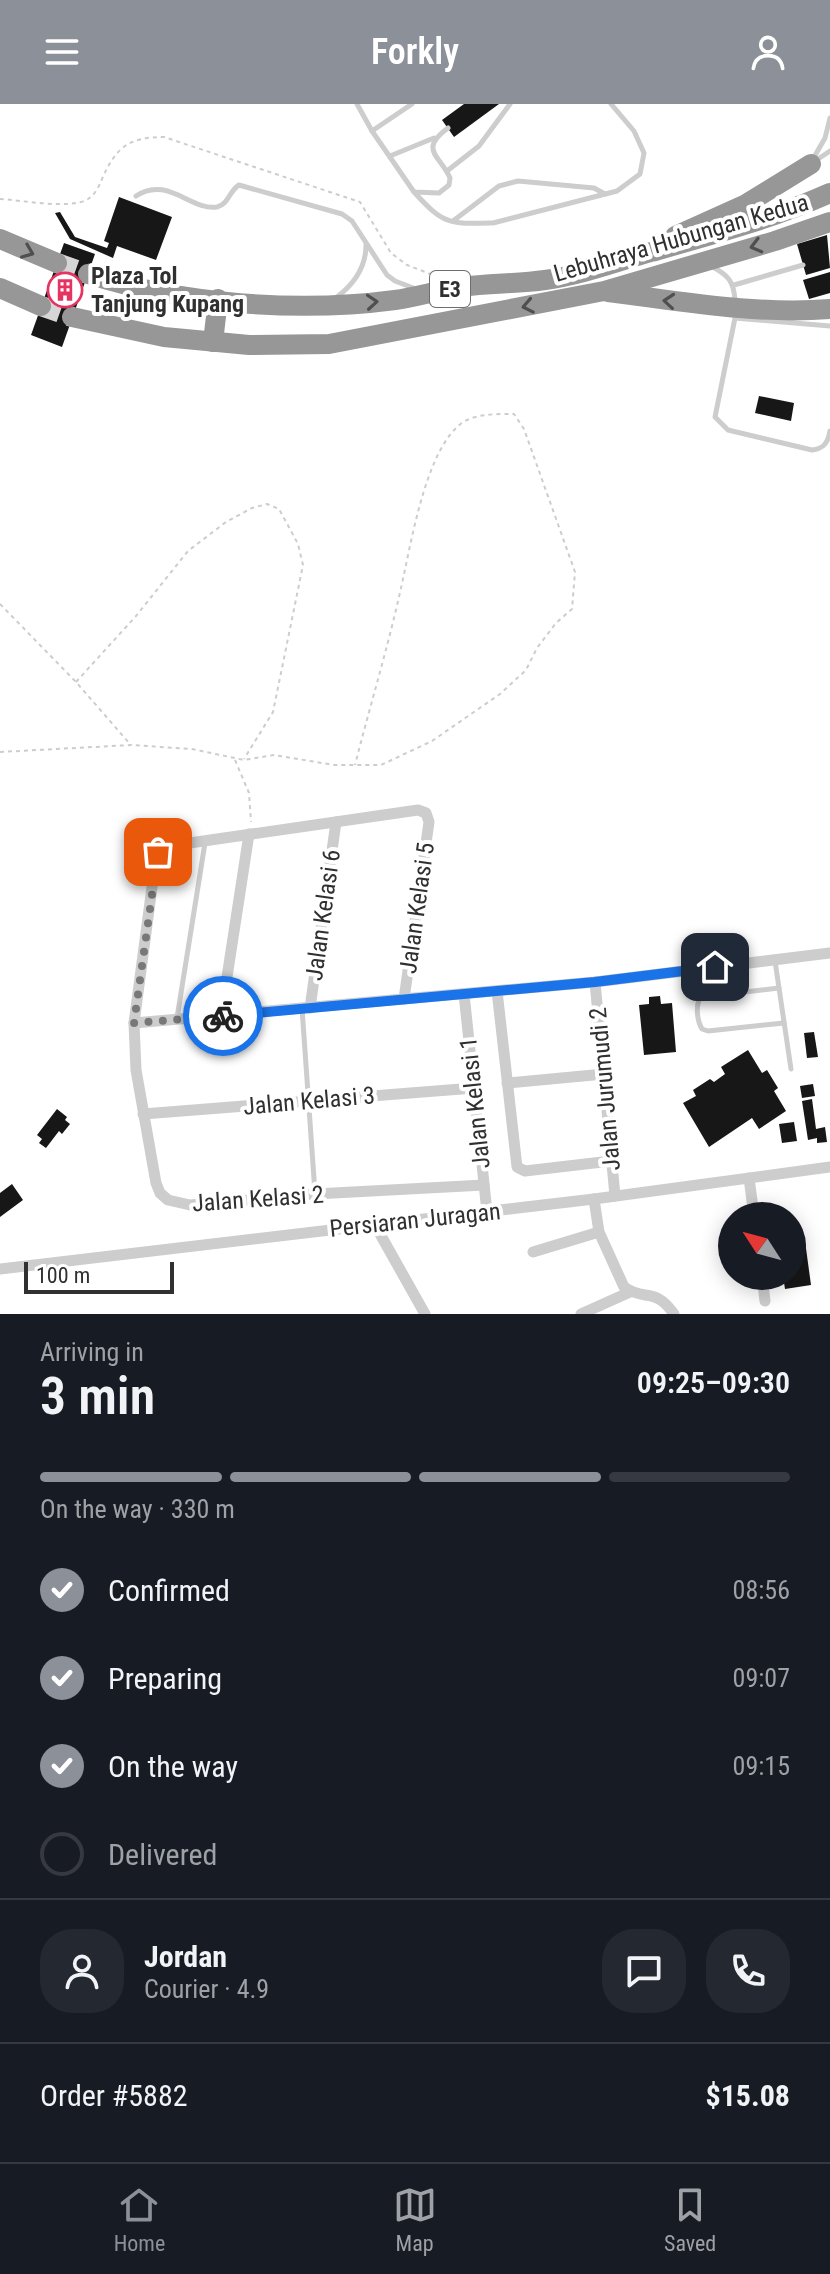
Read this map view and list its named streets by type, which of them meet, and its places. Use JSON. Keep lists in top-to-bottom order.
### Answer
{
  "streets": {
    "highway": ["Lebuhraya Hubungan Kedua", "E3"],
    "street": [
      "Jalan Kelasi 5",
      "Jalan Kelasi 6",
      "Jalan Jurumudi 2",
      "Jalan Kelasi 3",
      "Jalan Kelasi 1",
      "Jalan Kelasi 2",
      "Persiaran Juragan"
    ]
  },
  "crossings": [
    ["Jalan Kelasi 5", "Jalan Kelasi 6"],
    ["Jalan Jurumudi 2", "Persiaran Juragan"],
    ["Jalan Kelasi 3", "Jalan Kelasi 1"],
    ["Jalan Kelasi 3", "Jalan Kelasi 2"],
    ["Jalan Kelasi 1", "Jalan Kelasi 2"],
    ["Jalan Kelasi 1", "Persiaran Juragan"]
  ],
  "places": {
    "building": ["Plaza Tol Tanjung Kupang"]
  },
  "scale_bar": "100 m",
  "north": "top left",
  "page": {
    "header": "Forkly",
    "scale": "100 m",
    "heading": ["3 min", "Arriving in", "09:25–09:30"],
    "panel": [
      "Jordan",
      "Courier · 4.9",
      "Order #5882",
      "$15.08"
    ],
    "bar": "On the way · 330 m",
    "list": [
      ["Confirmed", "08:56"],
      ["Preparing", "09:07"],
      ["On the way", "09:15"],
      "Delivered"
    ],
    "tabs": ["Home", "Map", "Saved"]
  }
}
